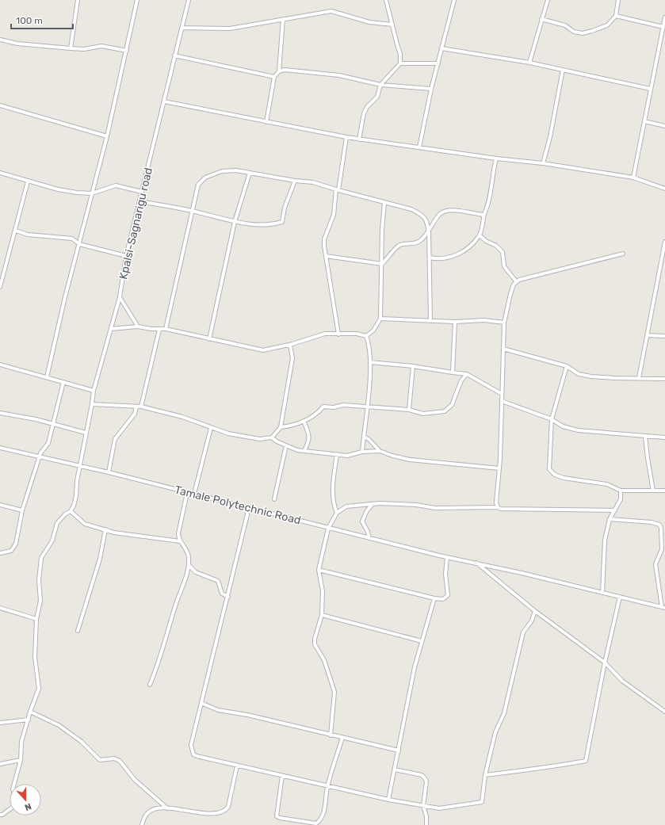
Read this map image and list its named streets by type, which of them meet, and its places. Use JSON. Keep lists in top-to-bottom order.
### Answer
{
  "streets": {
    "street": ["Kpalsi-Sagnarigu road", "Tamale Polytechnic Road"]
  },
  "crossings": [
    ["Kpalsi-Sagnarigu road", "Tamale Polytechnic Road"]
  ],
  "scale_bar": "100 m",
  "north": "bottom"
}
